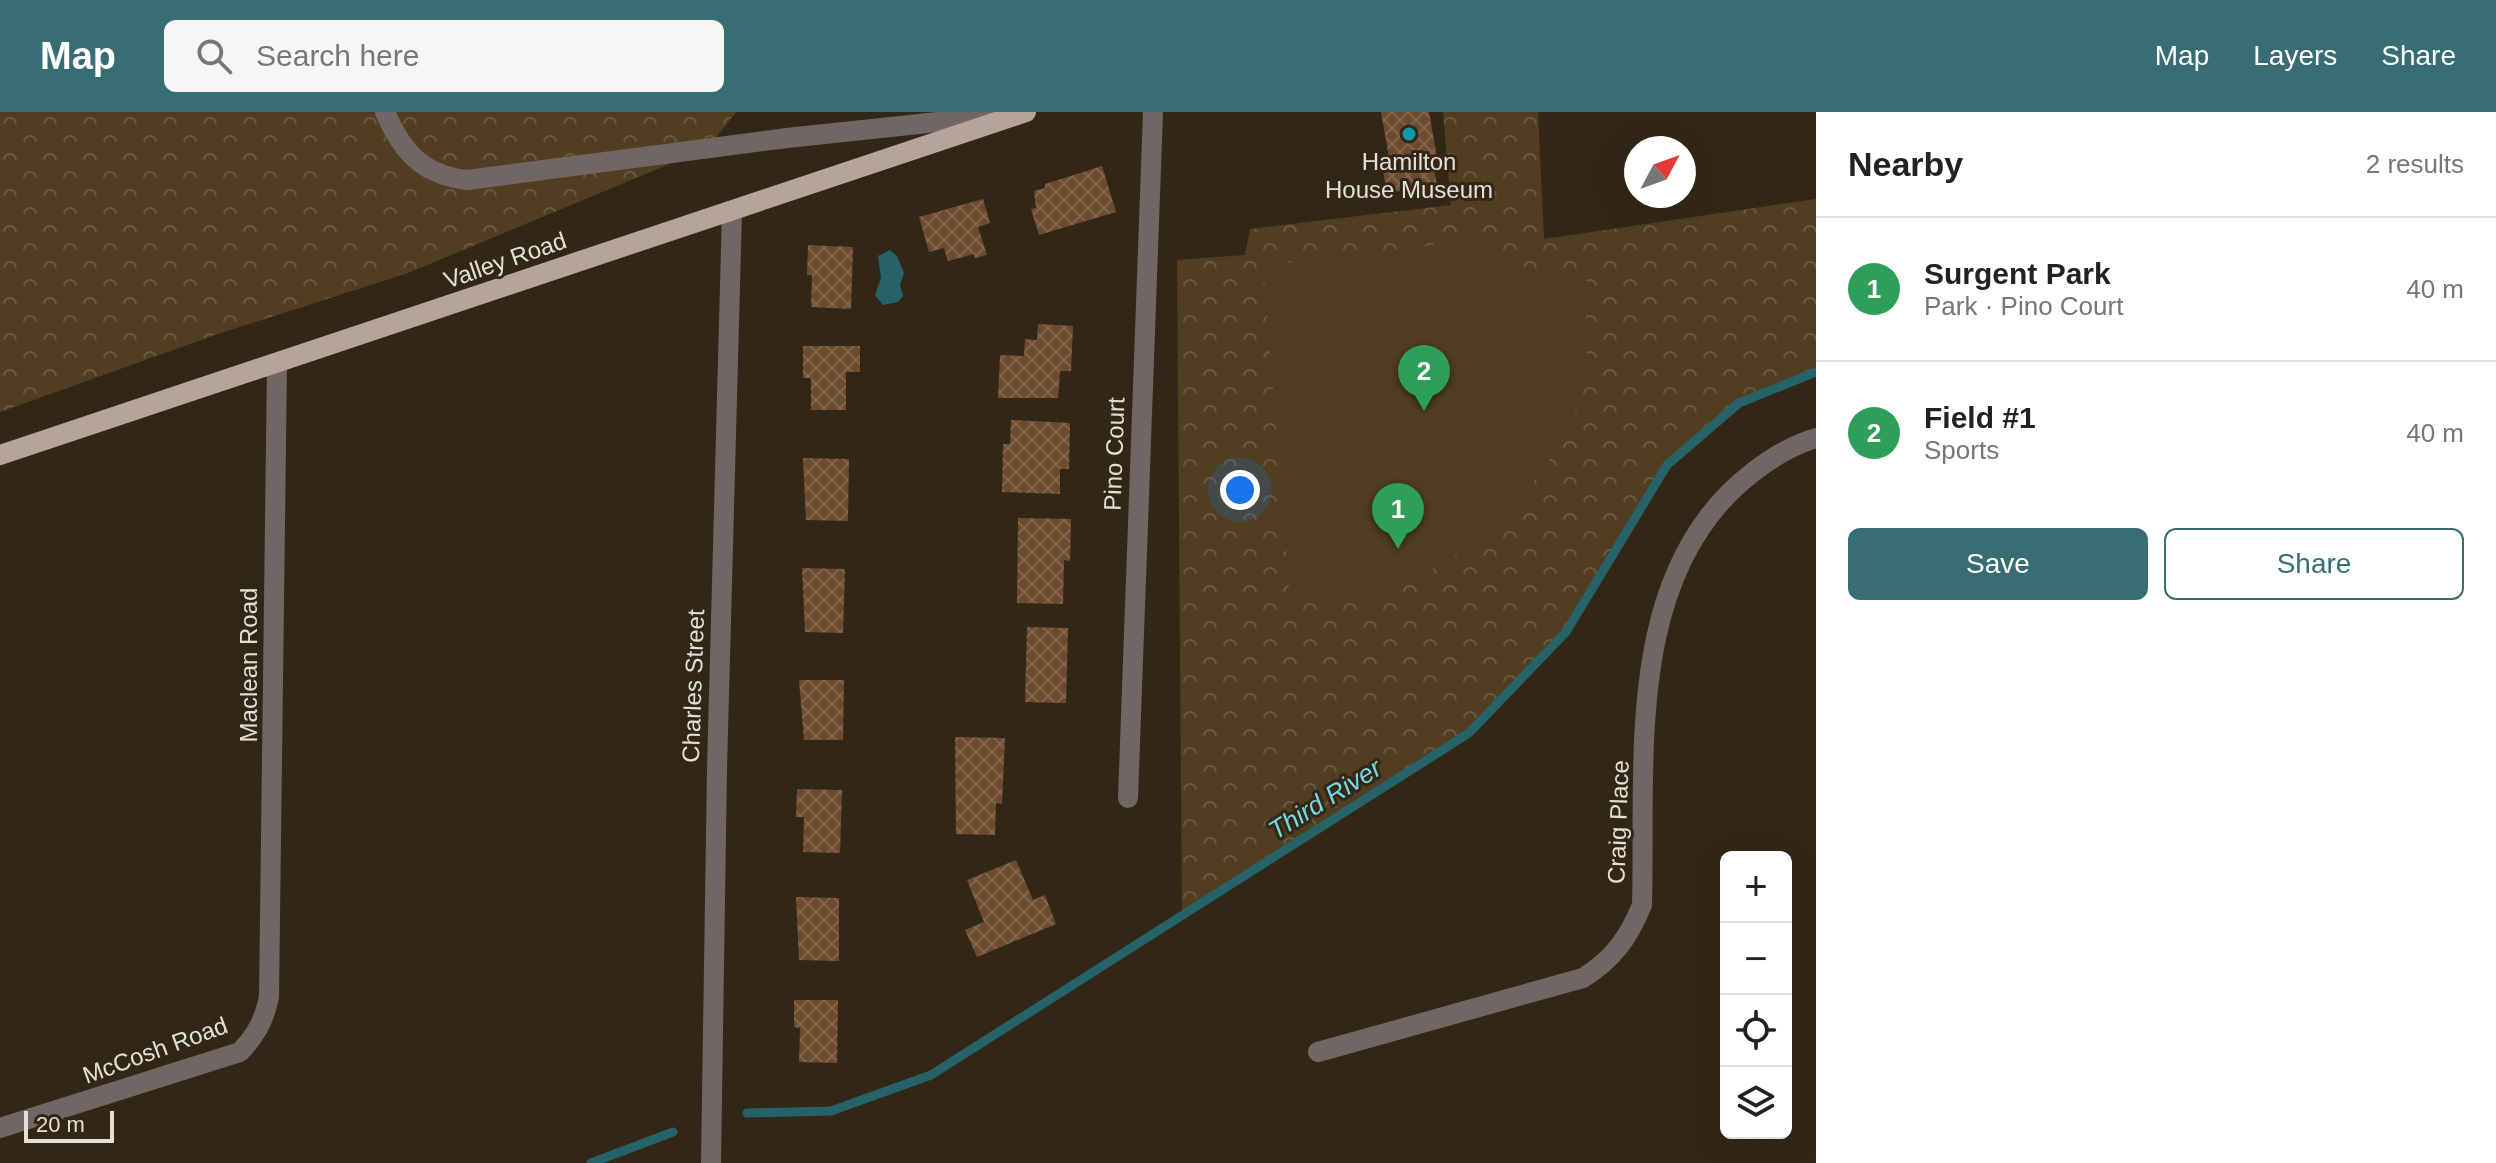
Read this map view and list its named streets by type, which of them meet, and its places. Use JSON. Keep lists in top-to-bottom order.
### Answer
{
  "streets": {
    "main road": ["Valley Road"],
    "street": [
      "Pino Court",
      "Maclean Road",
      "Charles Street",
      "Craig Place",
      "McCosh Road"
    ]
  },
  "crossings": [
    ["Valley Road", "Maclean Road"],
    ["Valley Road", "Charles Street"],
    ["Maclean Road", "McCosh Road"]
  ],
  "water": ["Third River"],
  "places": ["Hamilton House Museum"],
  "scale_bar": "20 m",
  "north": "top right",
  "page": {
    "header": "Map",
    "search": "Search here",
    "nav": ["Map", "Layers", "Share"],
    "heading": ["Nearby", "2 results"],
    "list": [
      {
        "mark": "1",
        "name": "Surgent Park",
        "note": "Park · Pino Court",
        "value": "40 m"
      },
      {
        "mark": "2",
        "name": "Field #1",
        "note": "Sports",
        "value": "40 m"
      }
    ],
    "pins": ["2", "1"],
    "buttons": ["Save", "Share"],
    "map_buttons": ["+", "−"],
    "scale": "20 m"
  }
}
